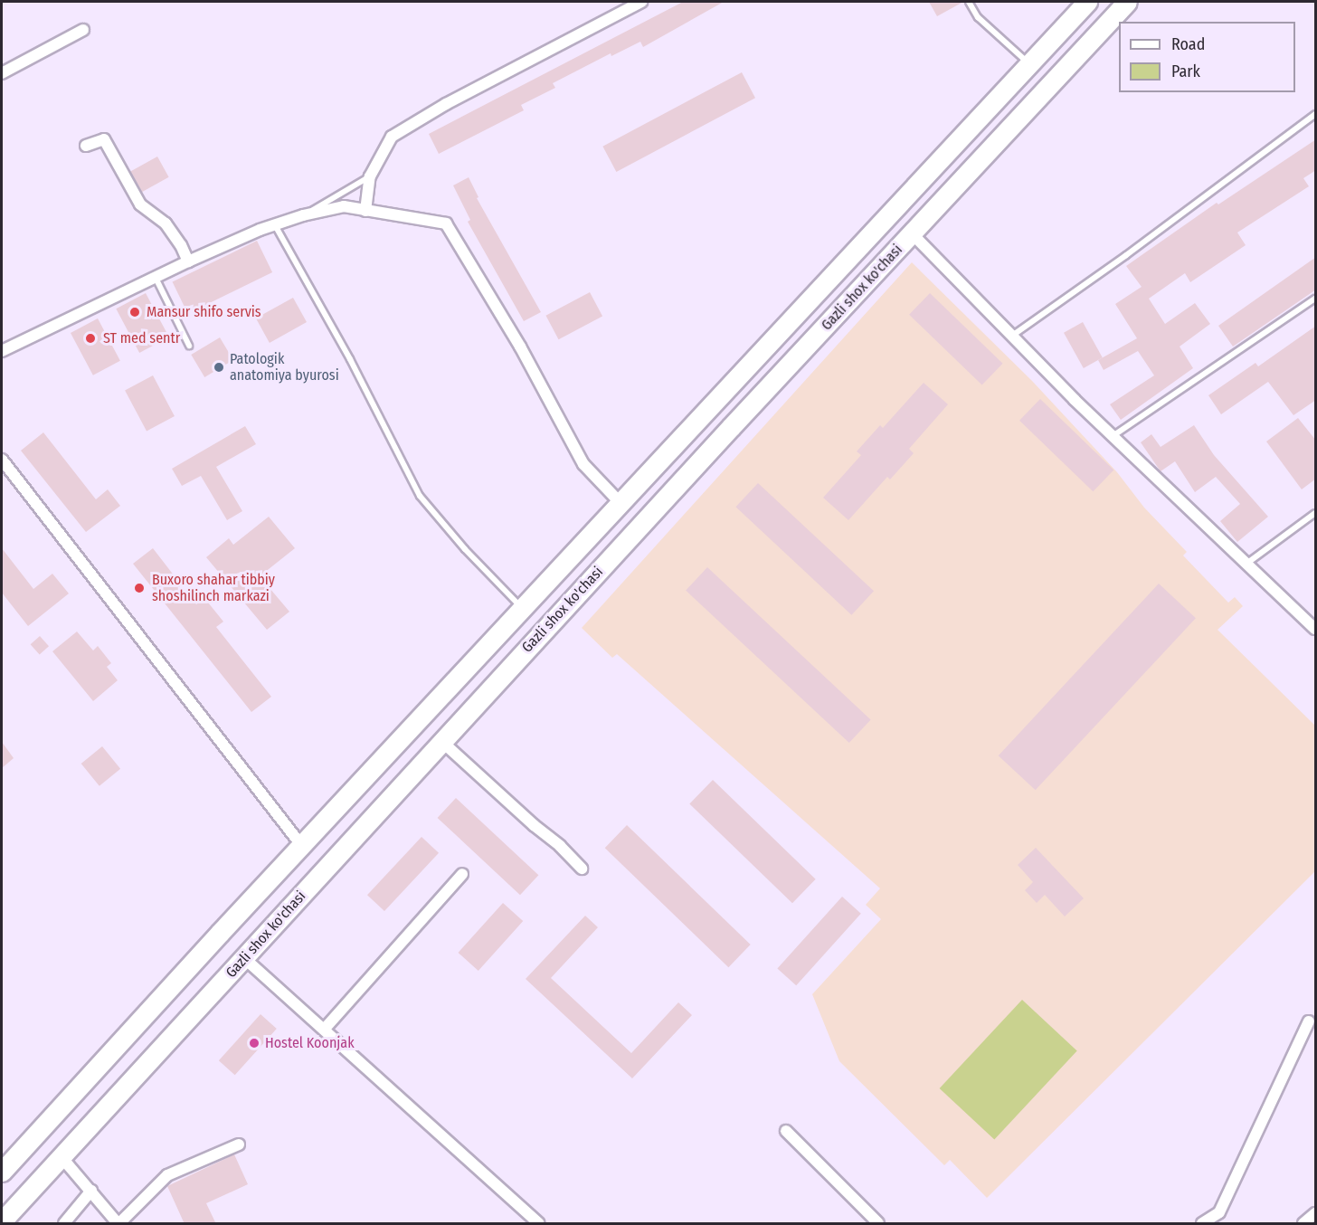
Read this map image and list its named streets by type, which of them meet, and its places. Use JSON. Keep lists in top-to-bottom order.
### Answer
{
  "streets": {
    "highway": ["Gazli shox ko'chasi"]
  },
  "places": [
    "Mansur shifo servis",
    "ST med sentr",
    "Patologik anatomiya byurosi",
    "Buxoro shahar tibbiy shoshilinch markazi",
    "Hostel Koonjak"
  ],
  "legend": ["Road", "Park"]
}
